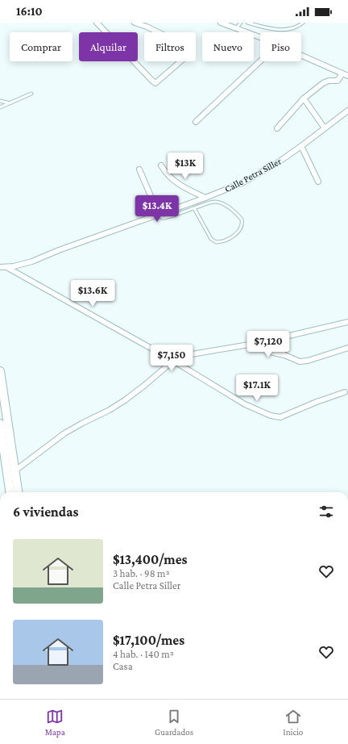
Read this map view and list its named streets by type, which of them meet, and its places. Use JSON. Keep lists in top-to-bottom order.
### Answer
{
  "streets": {
    "street": ["Calle Petra Siller"]
  },
  "page": {
    "status": "16:10",
    "chip": [
      "Comprar",
      "Alquilar",
      "Filtros",
      "Nuevo",
      "Piso"
    ],
    "price": [
      "$13K",
      "$13.4K",
      "$13.6K",
      "$7,120",
      "$7,150",
      "$17.1K"
    ],
    "heading": "6 viviendas",
    "list": [
      {
        "name": "$13,400/mes",
        "note": "3 hab. · 98 m² · Calle Petra Siller"
      },
      {
        "name": "$17,100/mes",
        "note": "4 hab. · 140 m² · Casa"
      }
    ],
    "tabs": ["Mapa", "Guardados", "Inicio"]
  }
}
